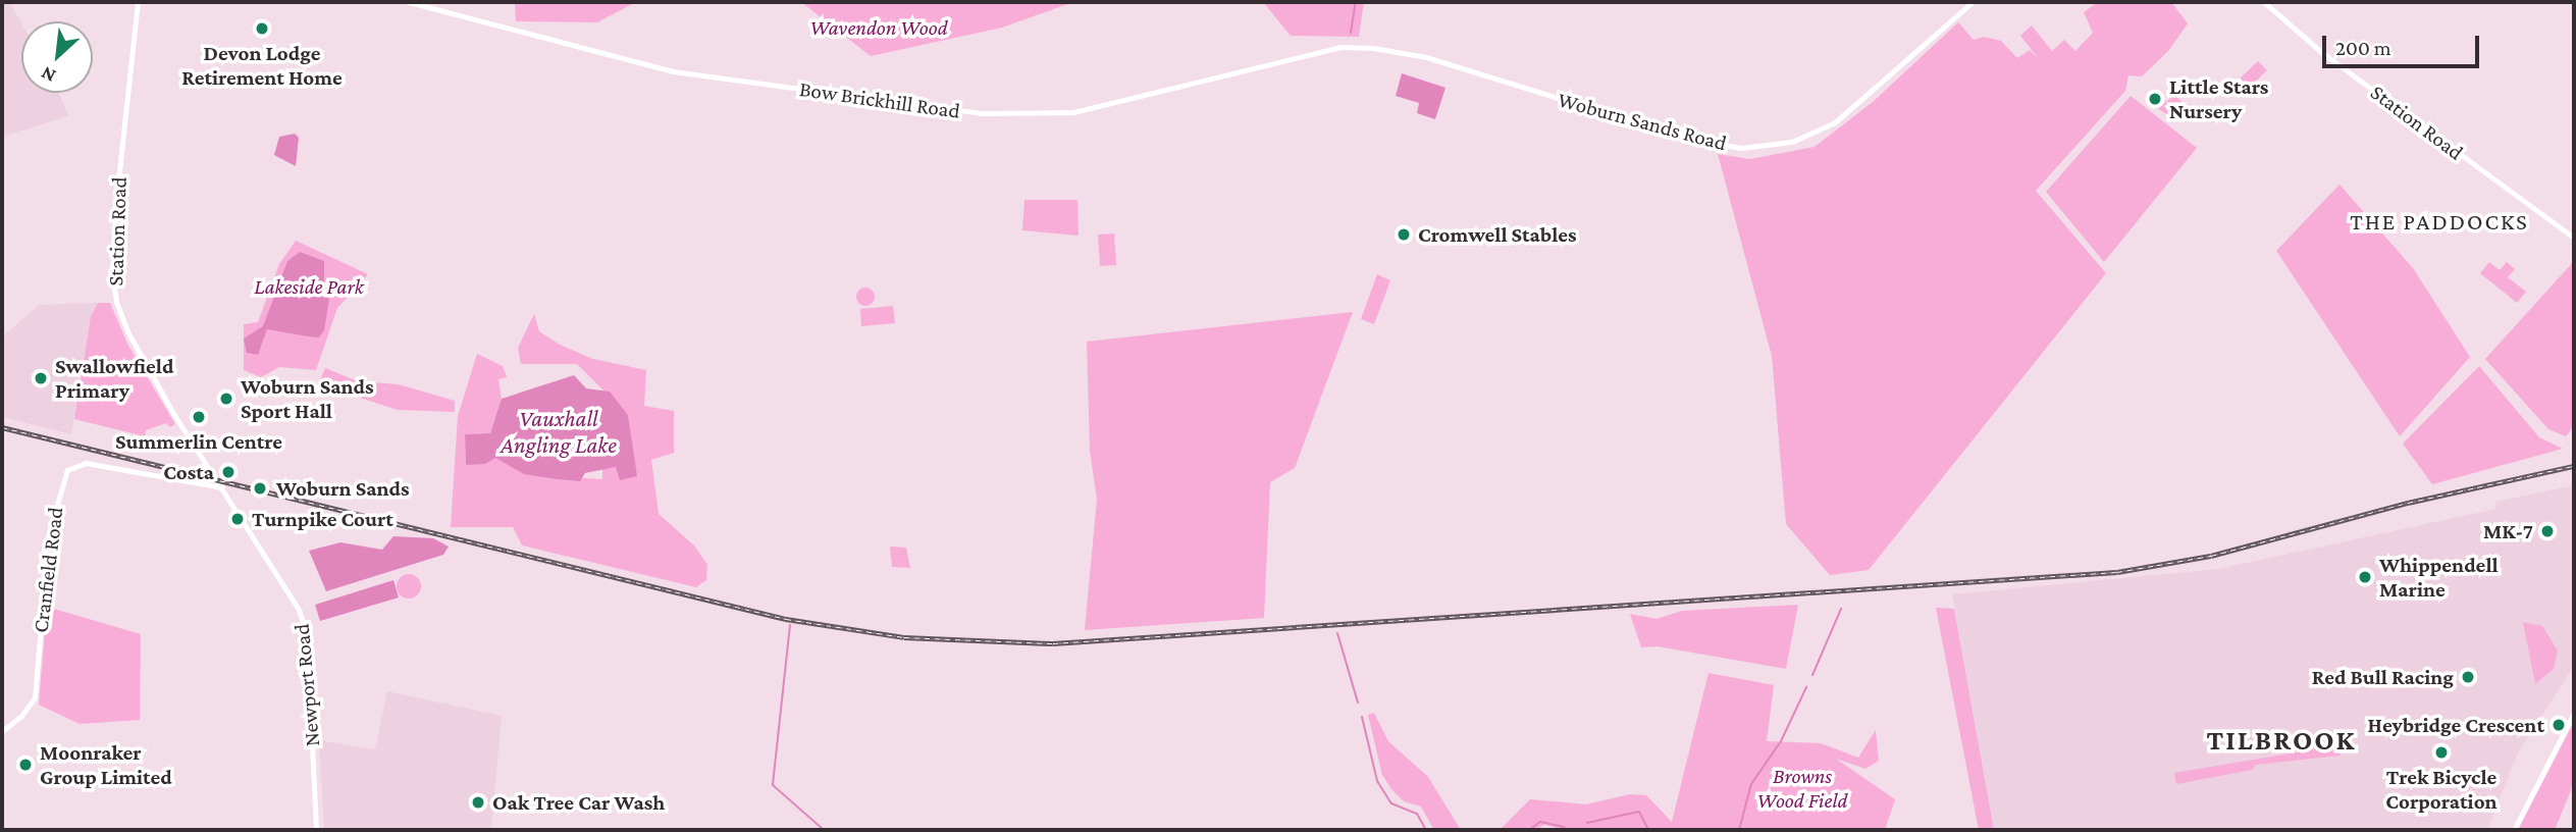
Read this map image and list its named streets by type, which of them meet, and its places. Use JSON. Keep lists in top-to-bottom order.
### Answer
{
  "streets": {
    "street": [
      "Bow Brickhill Road",
      "Woburn Sands Road",
      "Station Road",
      "Cranfield Road",
      "Newport Road"
    ]
  },
  "crossings": [
    ["Bow Brickhill Road", "Woburn Sands Road"],
    ["Station Road", "Newport Road"],
    ["Cranfield Road", "Newport Road"]
  ],
  "districts": ["THE PADDOCKS", "TILBROOK"],
  "water": ["Vauxhall Angling Lake"],
  "parks": ["Wavendon Wood", "Lakeside Park", "Browns Wood Field"],
  "places": [
    "Devon Lodge Retirement Home",
    "Little Stars Nursery",
    "Cromwell Stables",
    "Swallowfield Primary",
    "Woburn Sands Sport Hall",
    "Summerlin Centre",
    "Costa",
    "Woburn Sands",
    "Turnpike Court",
    "MK-7",
    "Whippendell Marine",
    "Red Bull Racing",
    "Heybridge Crescent",
    "Trek Bicycle Corporation",
    "Moonraker Group Limited",
    "Oak Tree Car Wash"
  ],
  "scale_bar": "200 m",
  "north": "bottom left"
}
